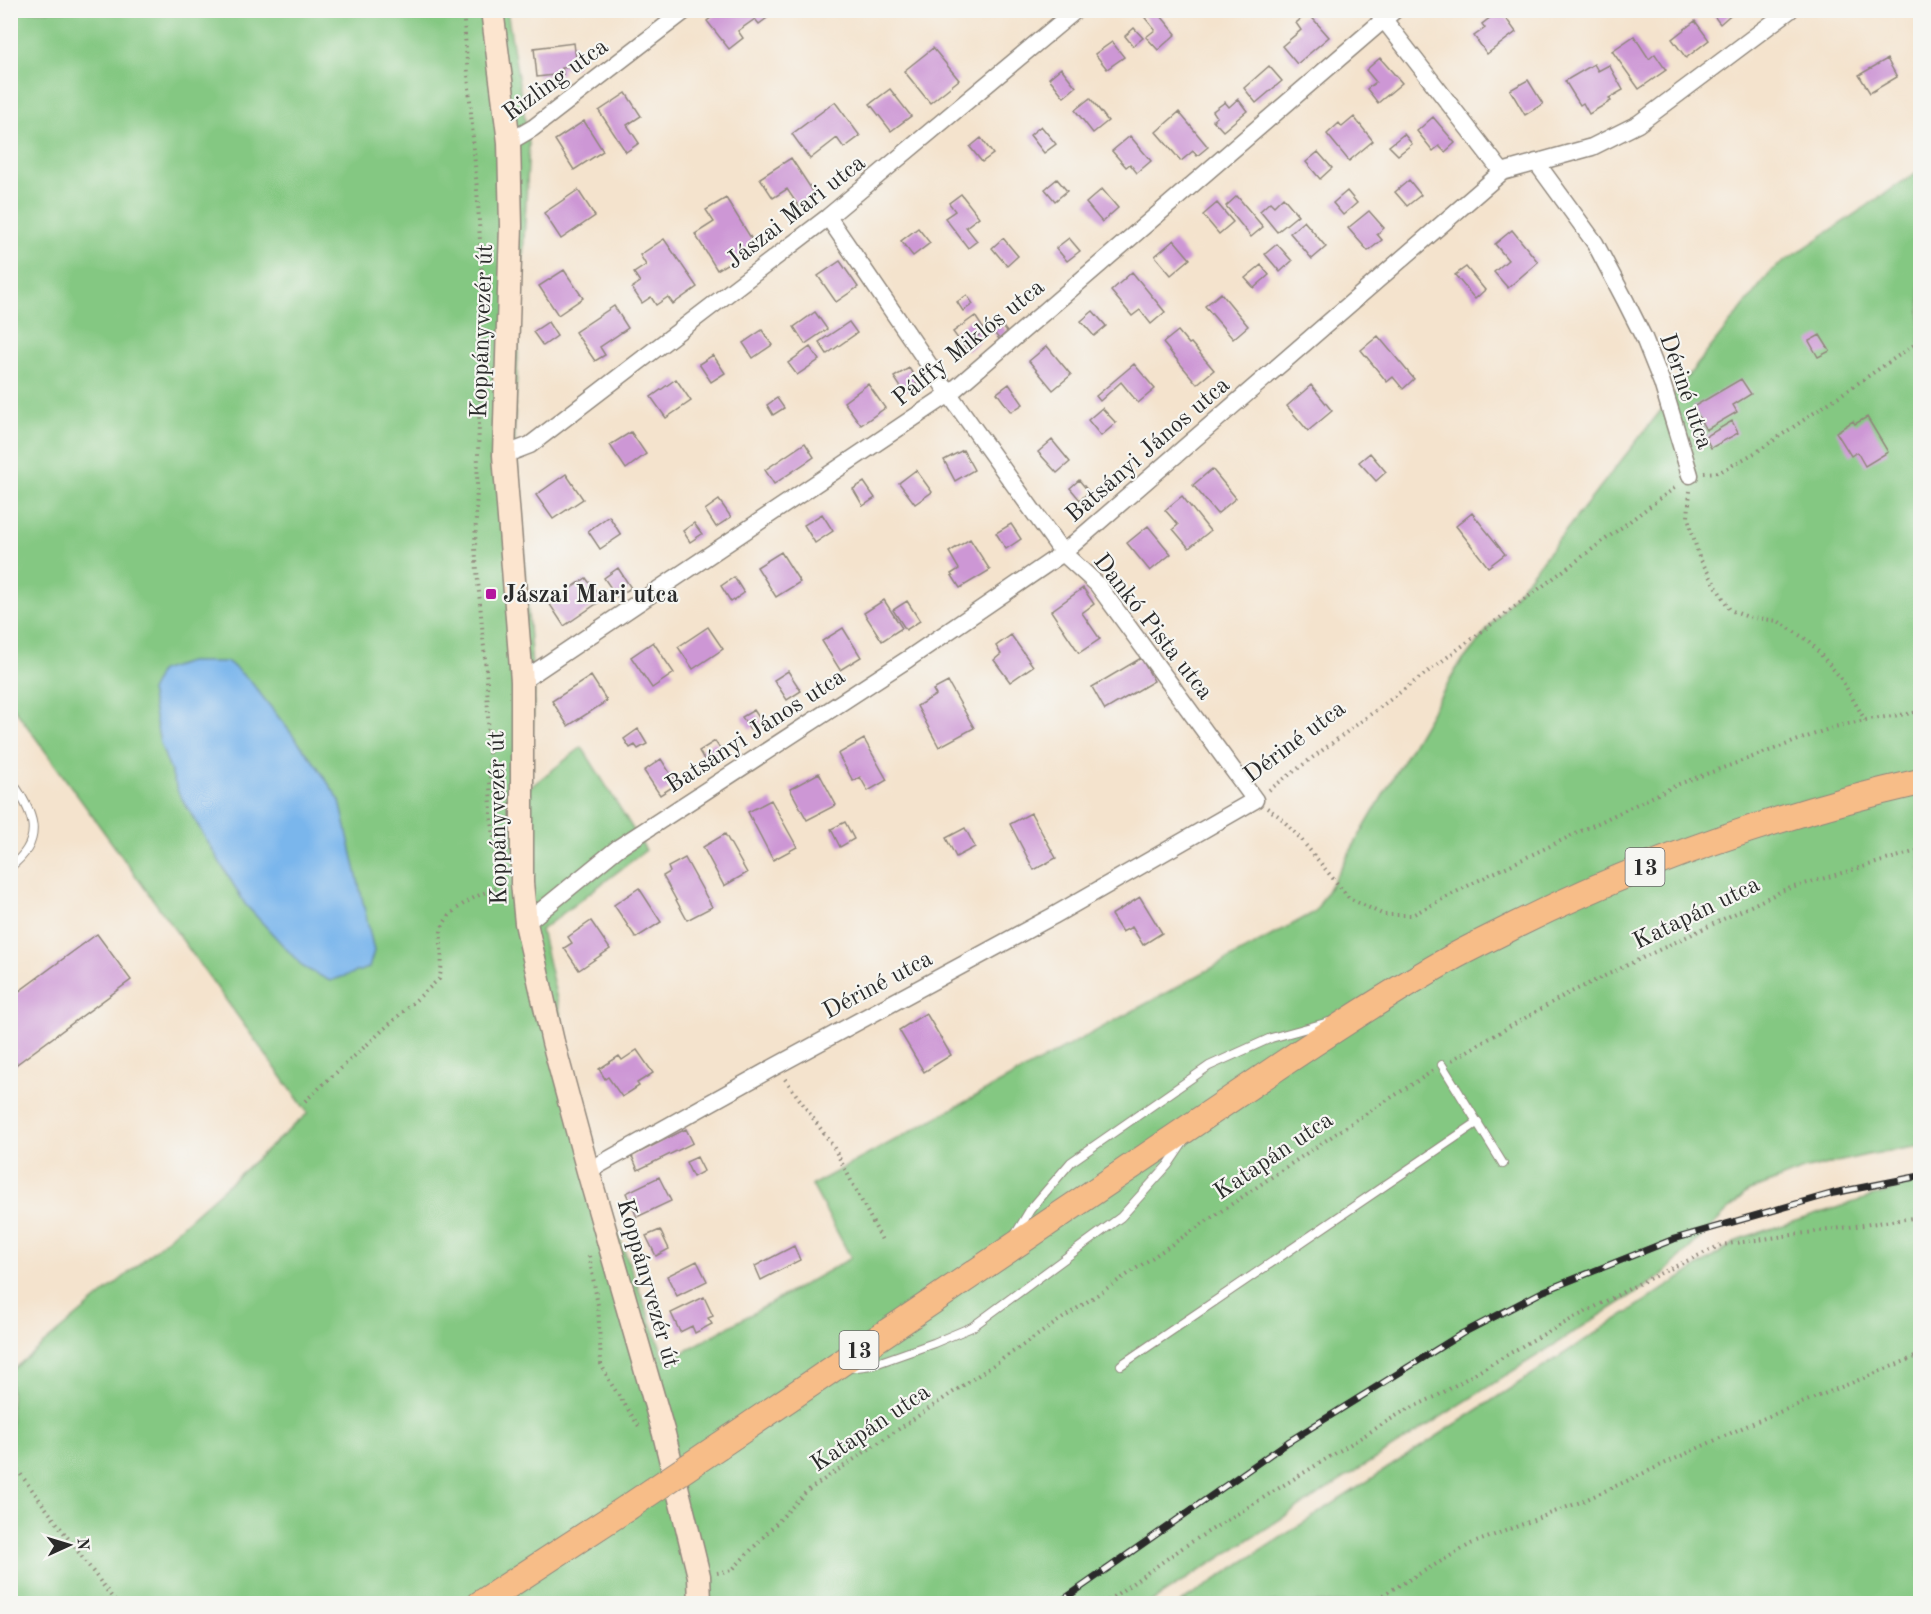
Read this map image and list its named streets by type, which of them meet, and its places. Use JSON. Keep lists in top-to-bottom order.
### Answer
{
  "streets": {
    "main road": ["13"],
    "street": [
      "Rizling utca",
      "Jászai Mari utca",
      "Koppányvezér út",
      "Pálffy Miklós utca",
      "Dériné utca",
      "Batsányi János utca",
      "Dankó Pista utca"
    ],
    "path": ["Katapán utca"]
  },
  "crossings": [
    ["Rizling utca", "Koppányvezér út"],
    ["Jászai Mari utca", "Koppányvezér út"],
    ["Jászai Mari utca", "Dankó Pista utca"],
    ["Koppányvezér út", "Pálffy Miklós utca"],
    ["Koppányvezér út", "Dériné utca"],
    ["Koppányvezér út", "Batsányi János utca"],
    ["Koppányvezér út", "Katapán utca"],
    ["Pálffy Miklós utca", "Dankó Pista utca"],
    ["Dériné utca", "Batsányi János utca"],
    ["Dériné utca", "Dankó Pista utca"],
    ["Batsányi János utca", "Dankó Pista utca"]
  ],
  "places": {
    "transit": ["Jászai Mari utca"]
  },
  "north": "right"
}
